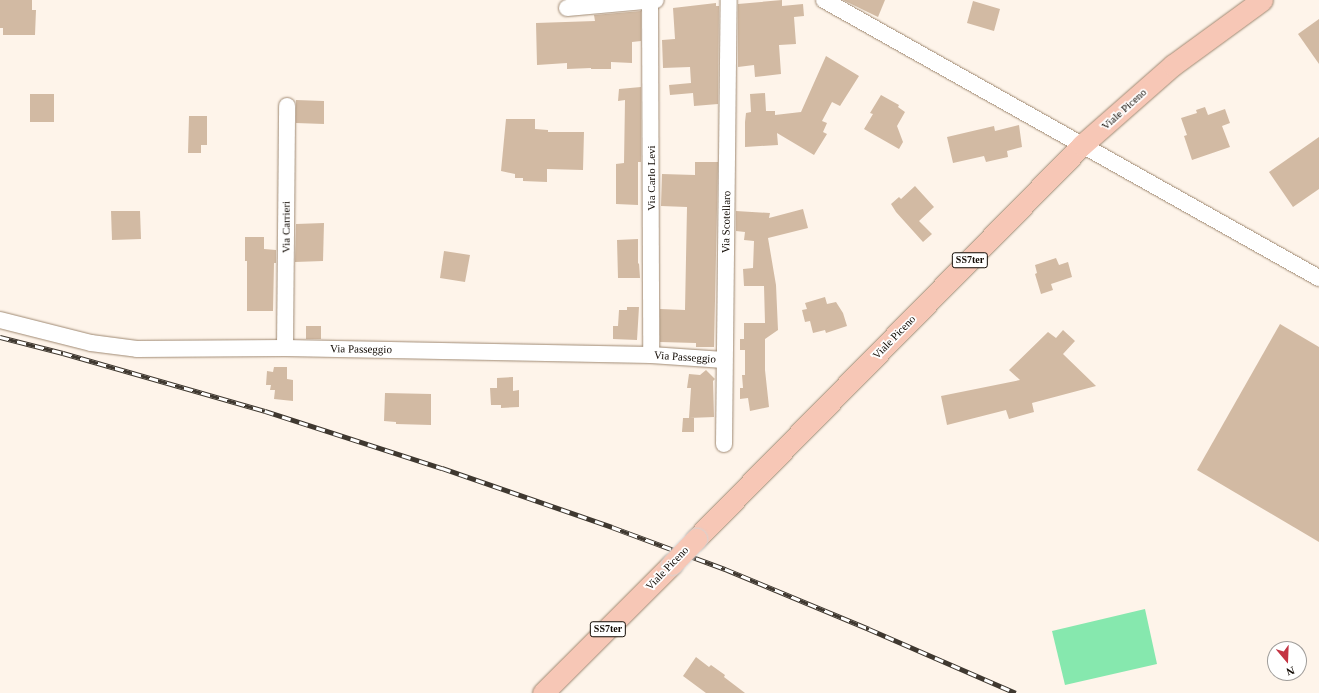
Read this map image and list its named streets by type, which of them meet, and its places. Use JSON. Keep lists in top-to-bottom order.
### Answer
{
  "streets": {
    "main road": ["Viale Piceno", "SS7ter"],
    "street": [
      "Via Carlo Levi",
      "Via Scotellaro",
      "Via Carrieri",
      "Via Passeggio"
    ]
  },
  "crossings": [
    ["Via Carlo Levi", "Via Passeggio"],
    ["Via Scotellaro", "Via Passeggio"],
    ["Via Carrieri", "Via Passeggio"]
  ],
  "north": "bottom"
}
